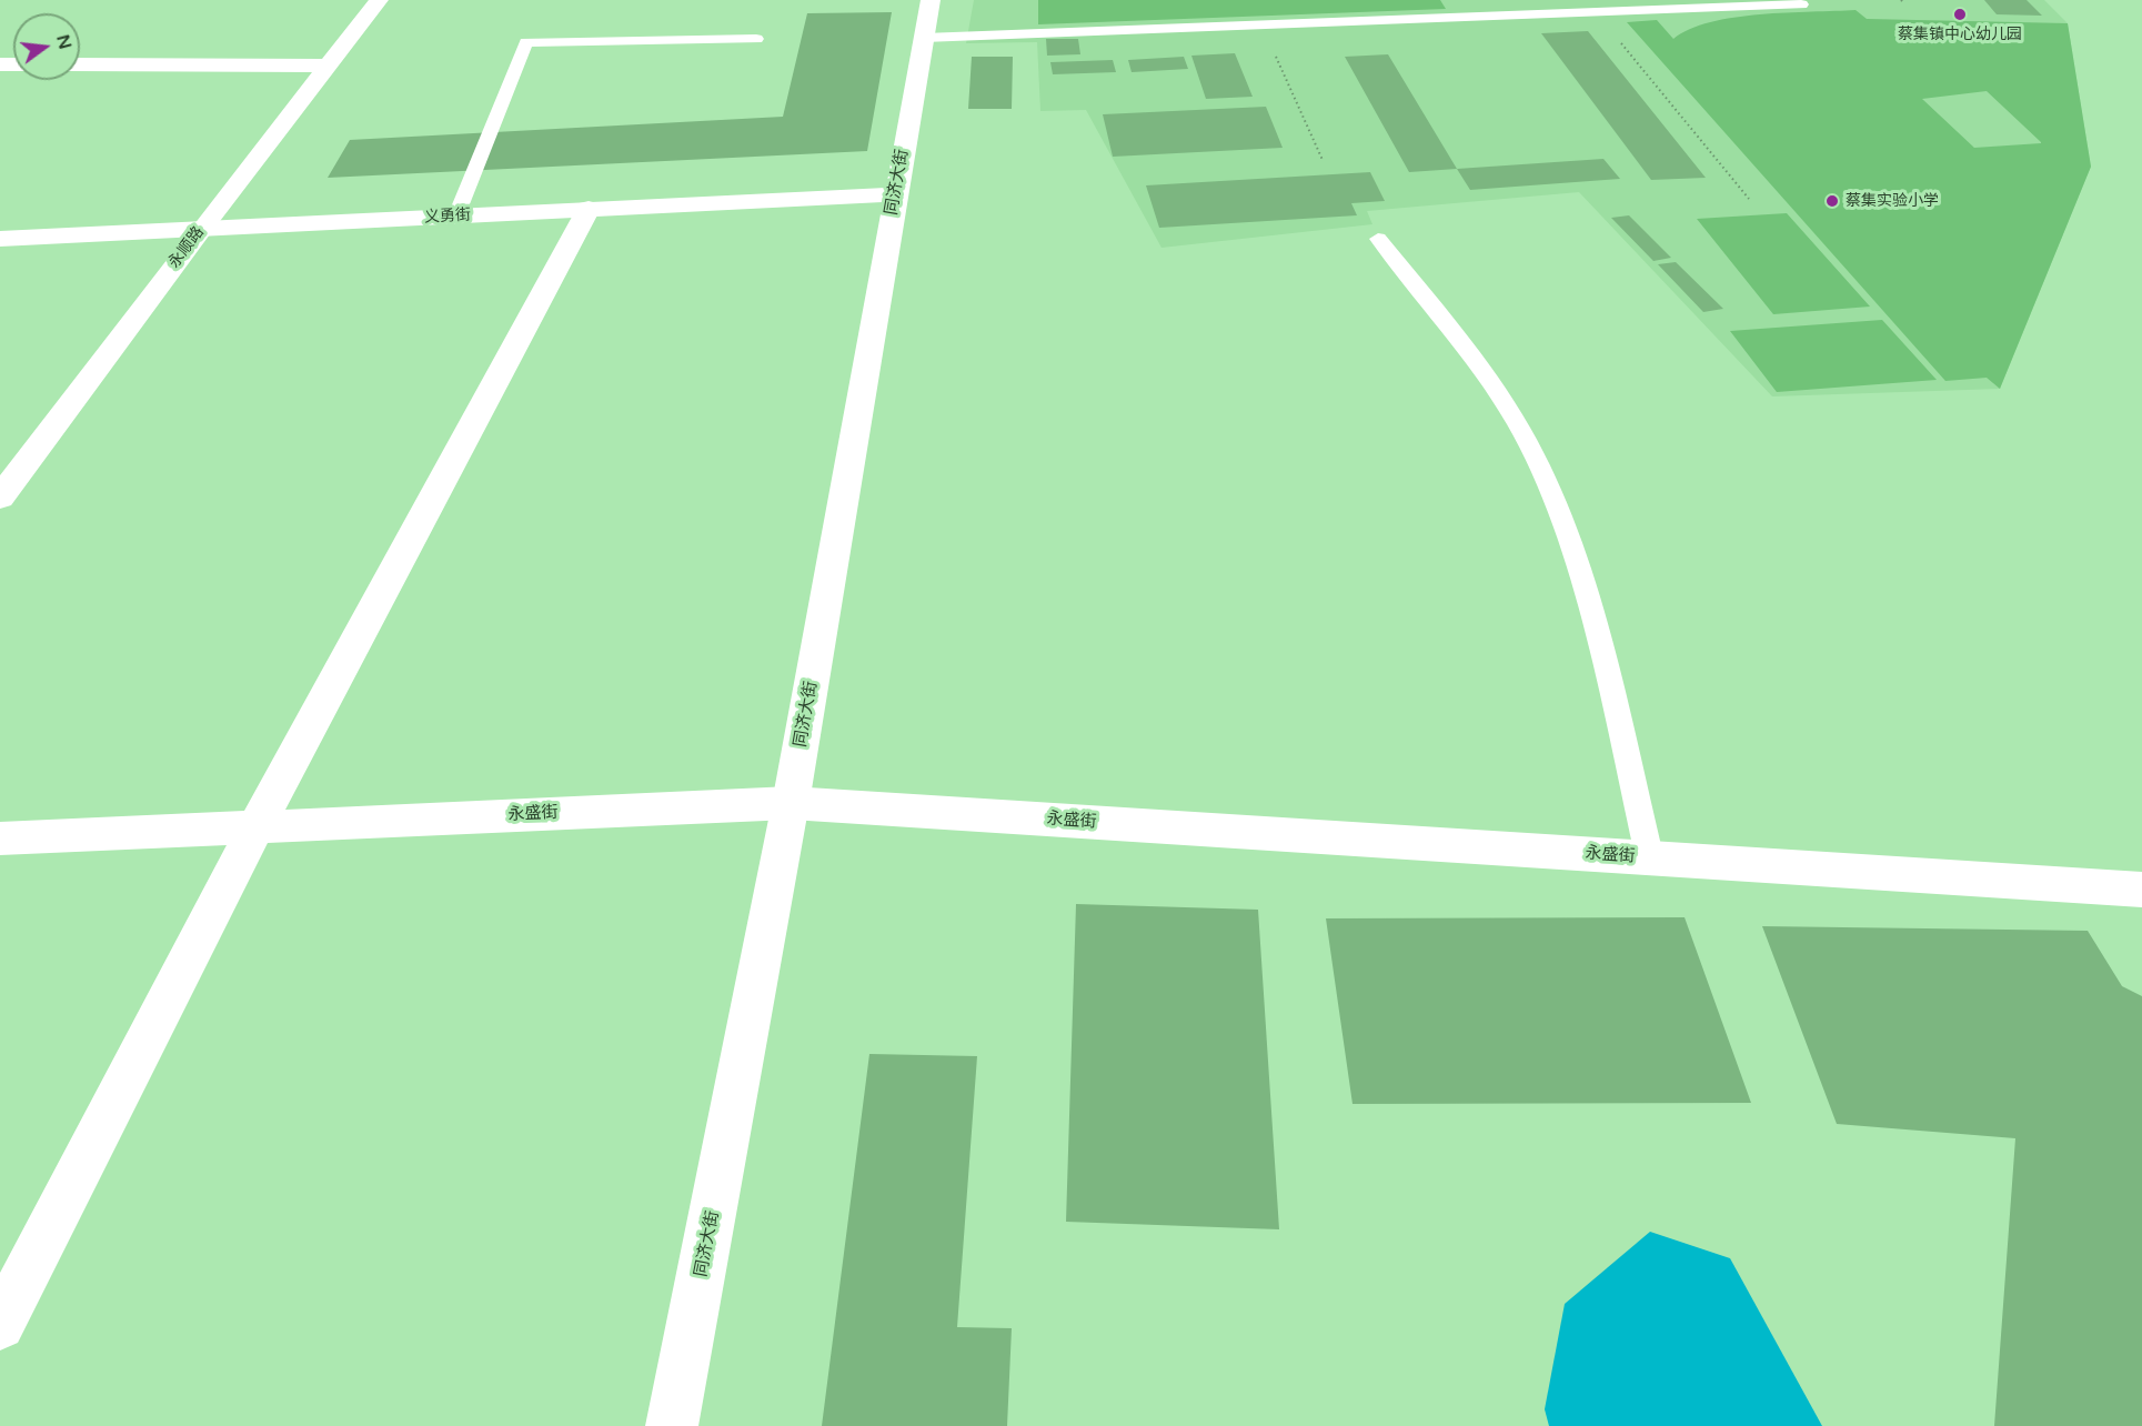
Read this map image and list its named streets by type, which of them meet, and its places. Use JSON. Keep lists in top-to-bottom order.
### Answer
{
  "streets": {
    "street": [
      "同济大街",
      "义勇街",
      "永顺路",
      "永盛街"
    ]
  },
  "crossings": [
    ["同济大街", "义勇街"],
    ["同济大街", "永盛街"],
    ["义勇街", "永顺路"]
  ],
  "places": ["蔡集镇中心幼儿园", "蔡集实验小学"],
  "north": "right"
}
